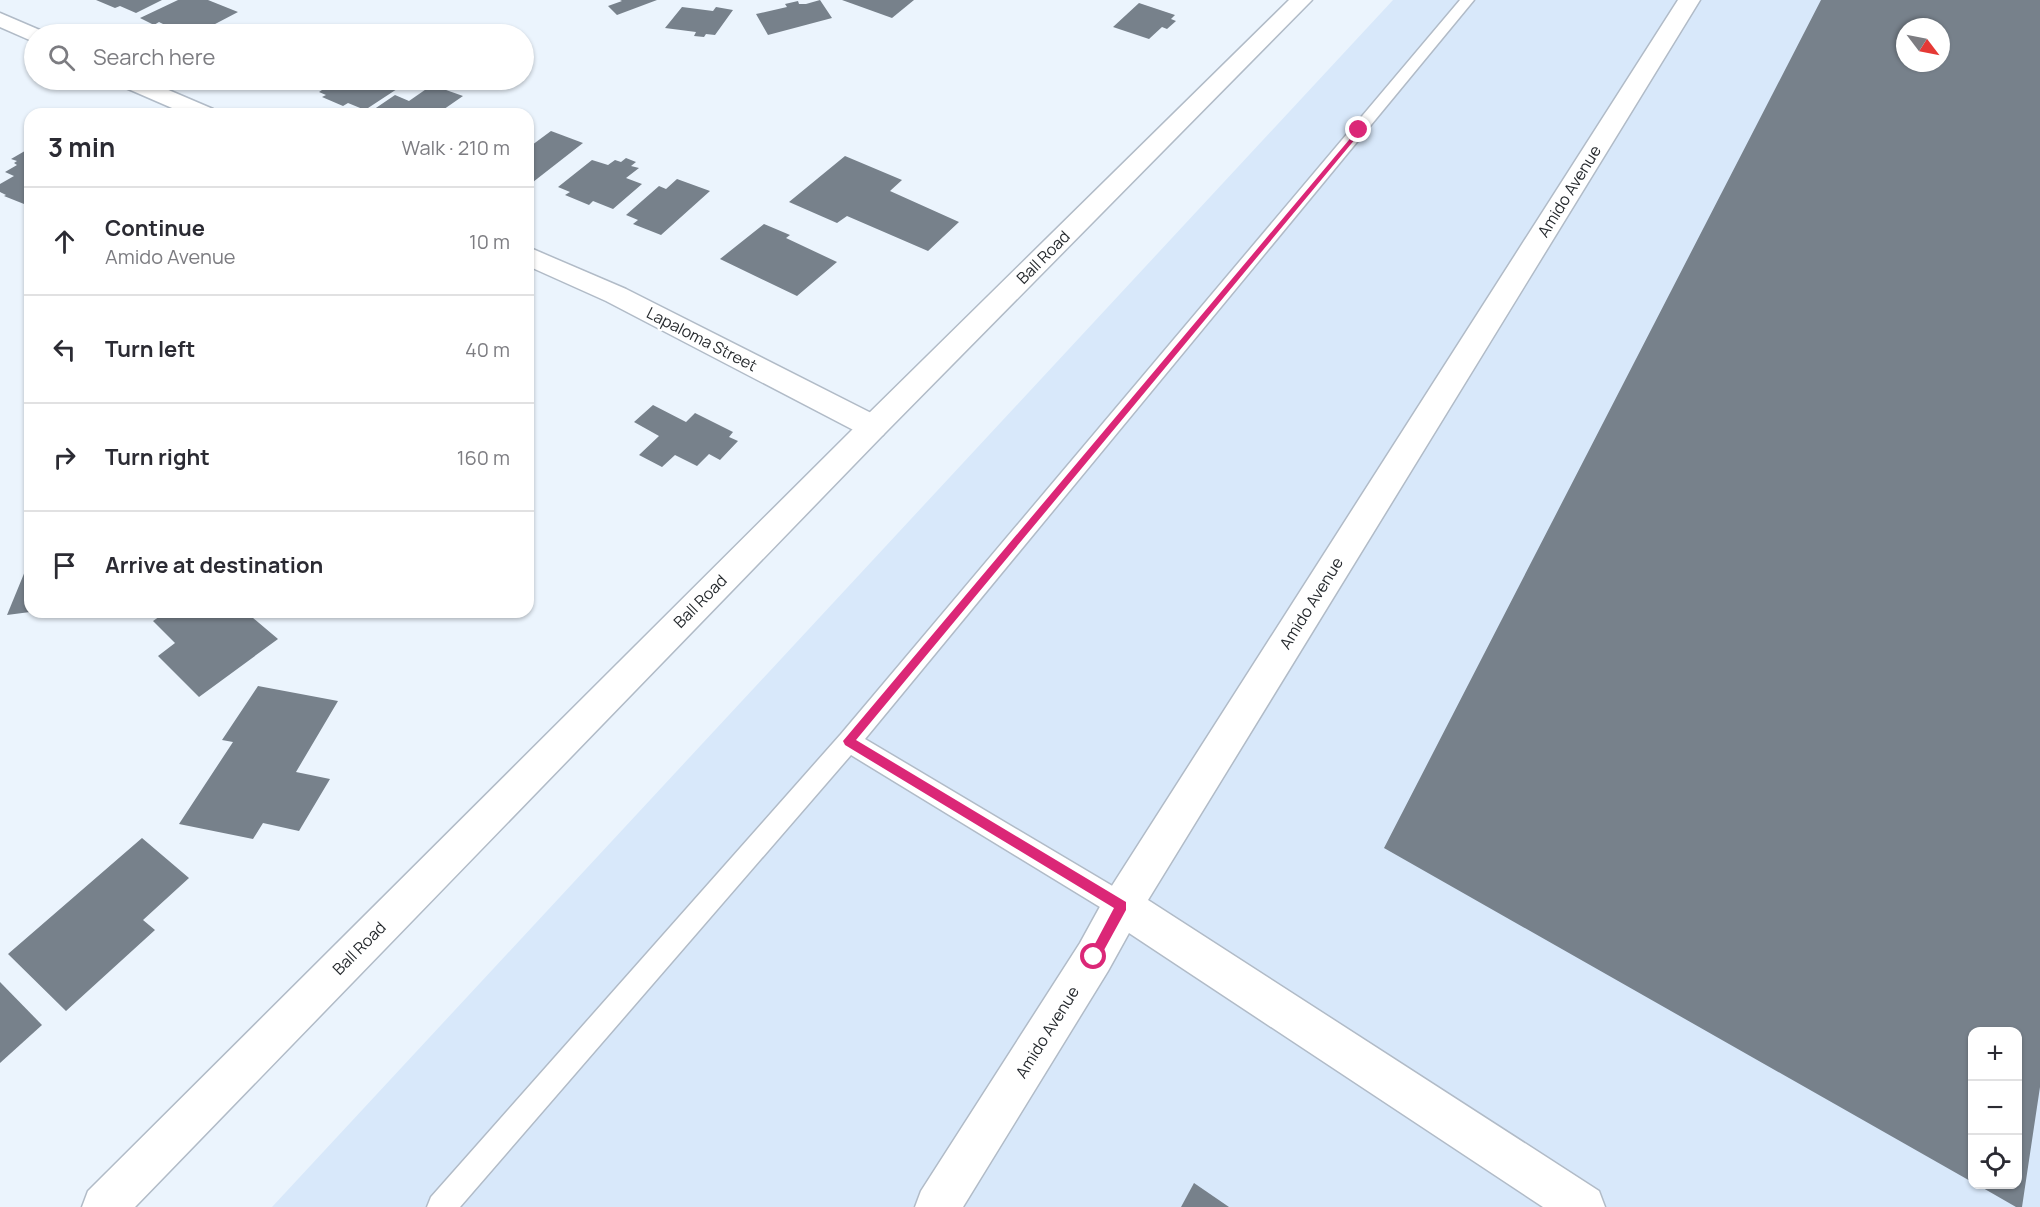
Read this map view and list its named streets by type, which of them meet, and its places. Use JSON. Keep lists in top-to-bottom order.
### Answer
{
  "streets": {
    "street": ["Amido Avenue", "Ball Road", "Lapaloma Street"]
  },
  "crossings": [
    ["Ball Road", "Lapaloma Street"]
  ],
  "north": "bottom right",
  "page": {
    "search": "Search here",
    "heading": ["3 min", "Walk · 210 m"],
    "list": [
      ["Continue", "Amido Avenue", "10 m"],
      ["Turn left", "40 m"],
      ["Turn right", "160 m"],
      "Arrive at destination"
    ],
    "map_buttons": ["+", "−"]
  }
}
